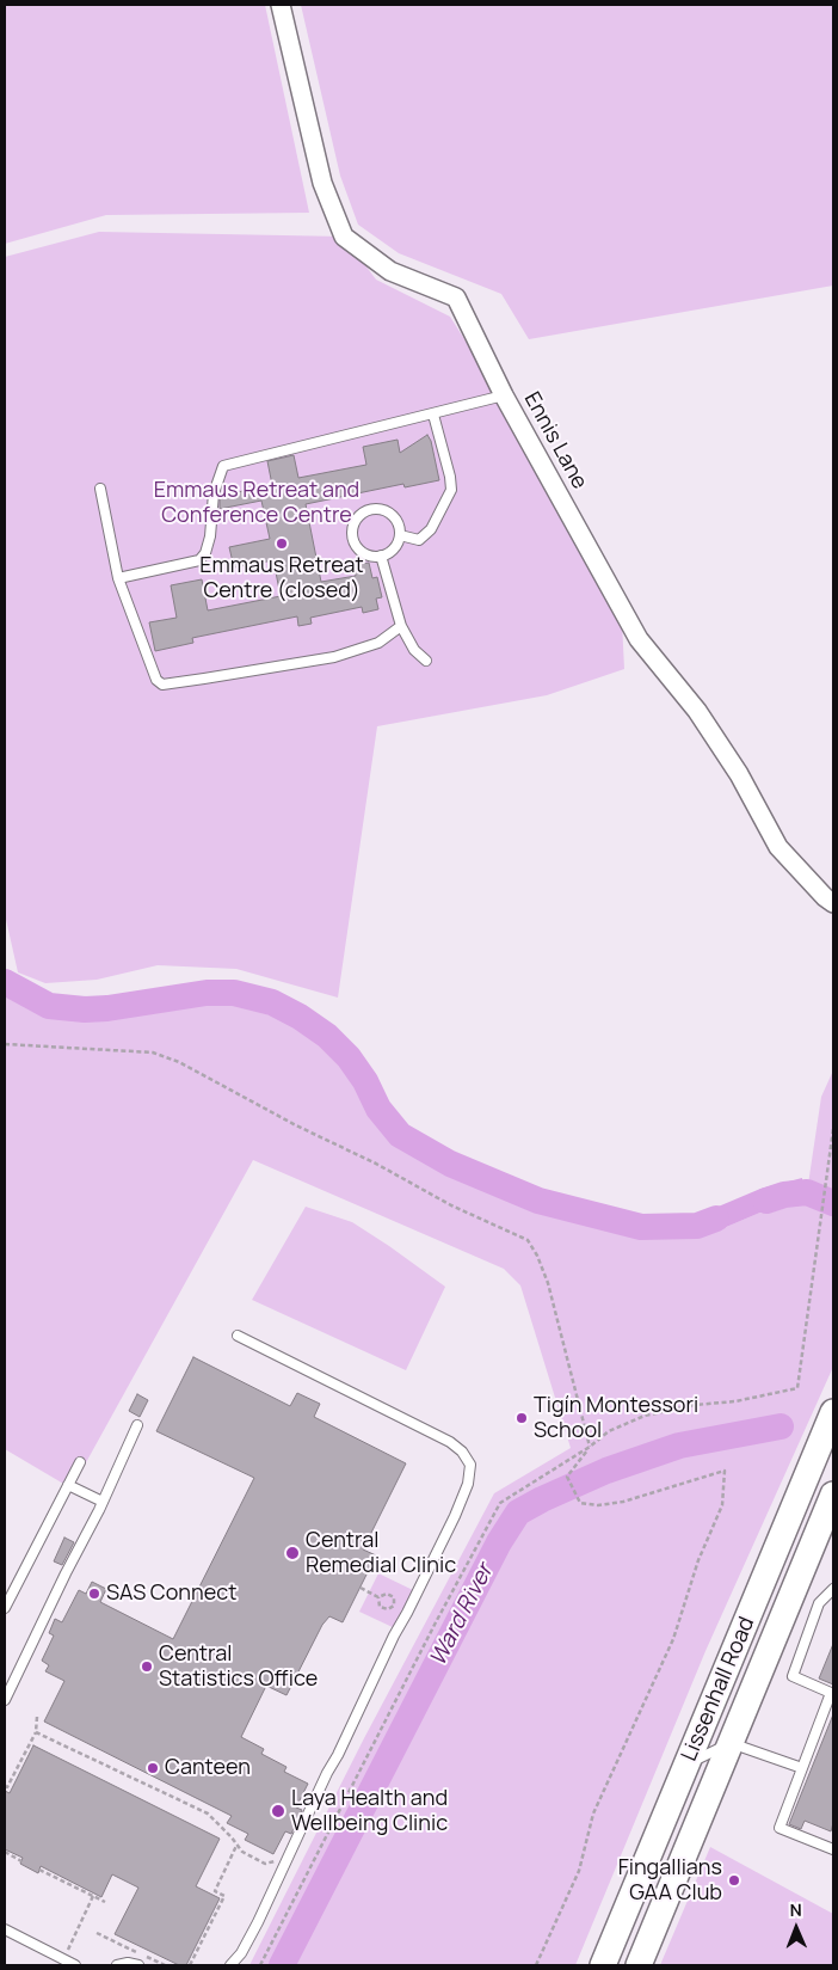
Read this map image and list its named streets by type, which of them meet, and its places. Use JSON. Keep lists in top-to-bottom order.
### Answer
{
  "streets": {
    "main road": ["Lissenhall Road"],
    "street": ["Ennis Lane"]
  },
  "water": ["Ward River"],
  "parks": ["Emmaus Retreat and Conference Centre"],
  "places": [
    "Emmaus Retreat Centre (closed)",
    "Tigín Montessori School",
    "Central Remedial Clinic",
    "SAS Connect",
    "Central Statistics Office",
    "Canteen",
    "Laya Health and Wellbeing Clinic",
    "Fingallians GAA Club"
  ],
  "north": "top"
}
